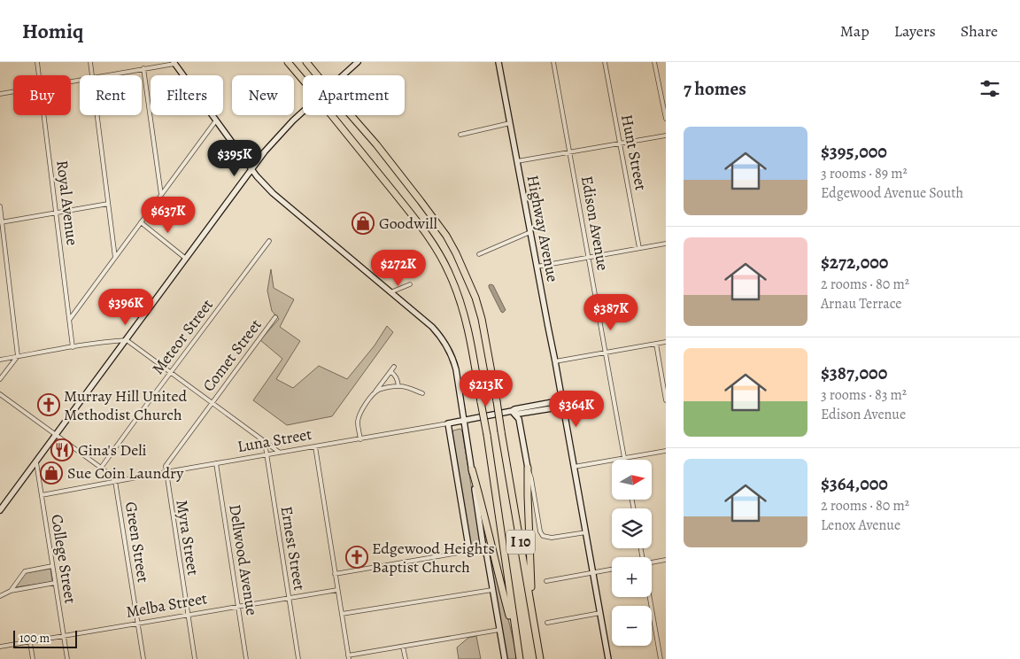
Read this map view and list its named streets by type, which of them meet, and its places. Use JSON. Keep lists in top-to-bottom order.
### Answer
{
  "streets": {
    "highway": ["I 10"],
    "main road": ["Highway Avenue", "Luna Street"],
    "street": [
      "Hunt Street",
      "Royal Avenue",
      "Edison Avenue",
      "Meteor Street",
      "Comet Street",
      "Myra Street",
      "Green Street",
      "Ernest Street",
      "College Street",
      "Dellwood Avenue",
      "Melba Street"
    ]
  },
  "crossings": [
    ["Highway Avenue", "Luna Street"],
    ["Comet Street", "Luna Street"],
    ["Comet Street", "Myra Street"],
    ["Luna Street", "Myra Street"],
    ["Luna Street", "Green Street"],
    ["Luna Street", "Ernest Street"],
    ["Luna Street", "College Street"],
    ["Luna Street", "Dellwood Avenue"],
    ["Myra Street", "Melba Street"],
    ["Green Street", "Melba Street"],
    ["Ernest Street", "Melba Street"],
    ["College Street", "Melba Street"],
    ["Dellwood Avenue", "Melba Street"]
  ],
  "places": {
    "shop": ["Goodwill", "Sue Coin Laundry"],
    "church": ["Murray Hill United Methodist Church", "Edgewood Heights Baptist Church"],
    "restaurant": ["Gina's Deli"]
  },
  "scale_bar": "100 m",
  "north": "right",
  "page": {
    "header": "Homiq",
    "nav": ["Map", "Layers", "Share"],
    "heading": "7 homes",
    "chip": [
      "Buy",
      "Rent",
      "Filters",
      "New",
      "Apartment"
    ],
    "list": [
      {
        "name": "$395,000",
        "note": "3 rooms · 89 m² · Edgewood Avenue South"
      },
      {
        "name": "$272,000",
        "note": "2 rooms · 80 m² · Arnau Terrace"
      },
      {
        "name": "$387,000",
        "note": "3 rooms · 83 m² · Edison Avenue"
      },
      {
        "name": "$364,000",
        "note": "2 rooms · 80 m² · Lenox Avenue"
      }
    ],
    "price": [
      "$395K",
      "$637K",
      "$272K",
      "$396K",
      "$387K",
      "$213K",
      "$364K"
    ],
    "map_buttons": ["+", "−"],
    "scale": "100 m"
  }
}
